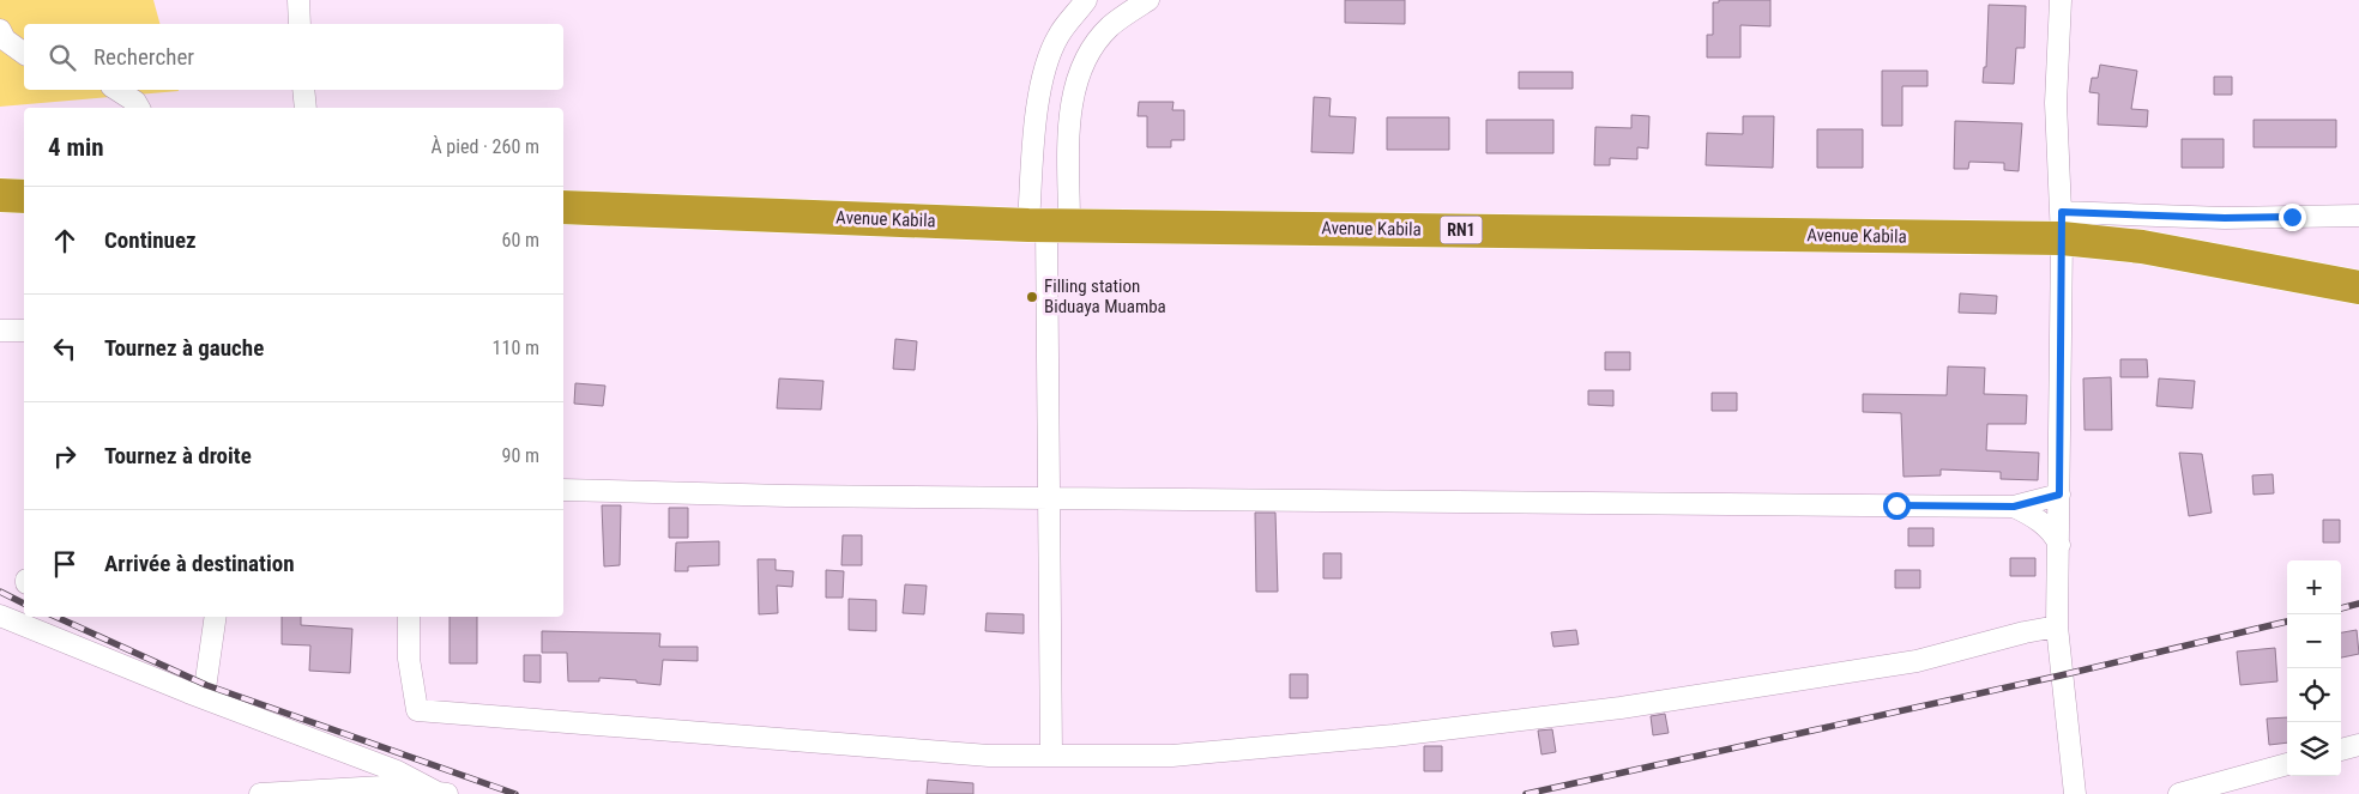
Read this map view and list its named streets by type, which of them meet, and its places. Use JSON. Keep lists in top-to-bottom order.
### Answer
{
  "streets": {
    "highway": ["Avenue Kabila", "RN1"]
  },
  "places": ["Filling station Biduaya Muamba"],
  "page": {
    "search": "Rechercher",
    "heading": ["4 min", "À pied · 260 m"],
    "list": [
      ["Continuez", "60 m"],
      ["Tournez à gauche", "110 m"],
      ["Tournez à droite", "90 m"],
      "Arrivée à destination"
    ],
    "map_buttons": ["+", "−"]
  }
}
